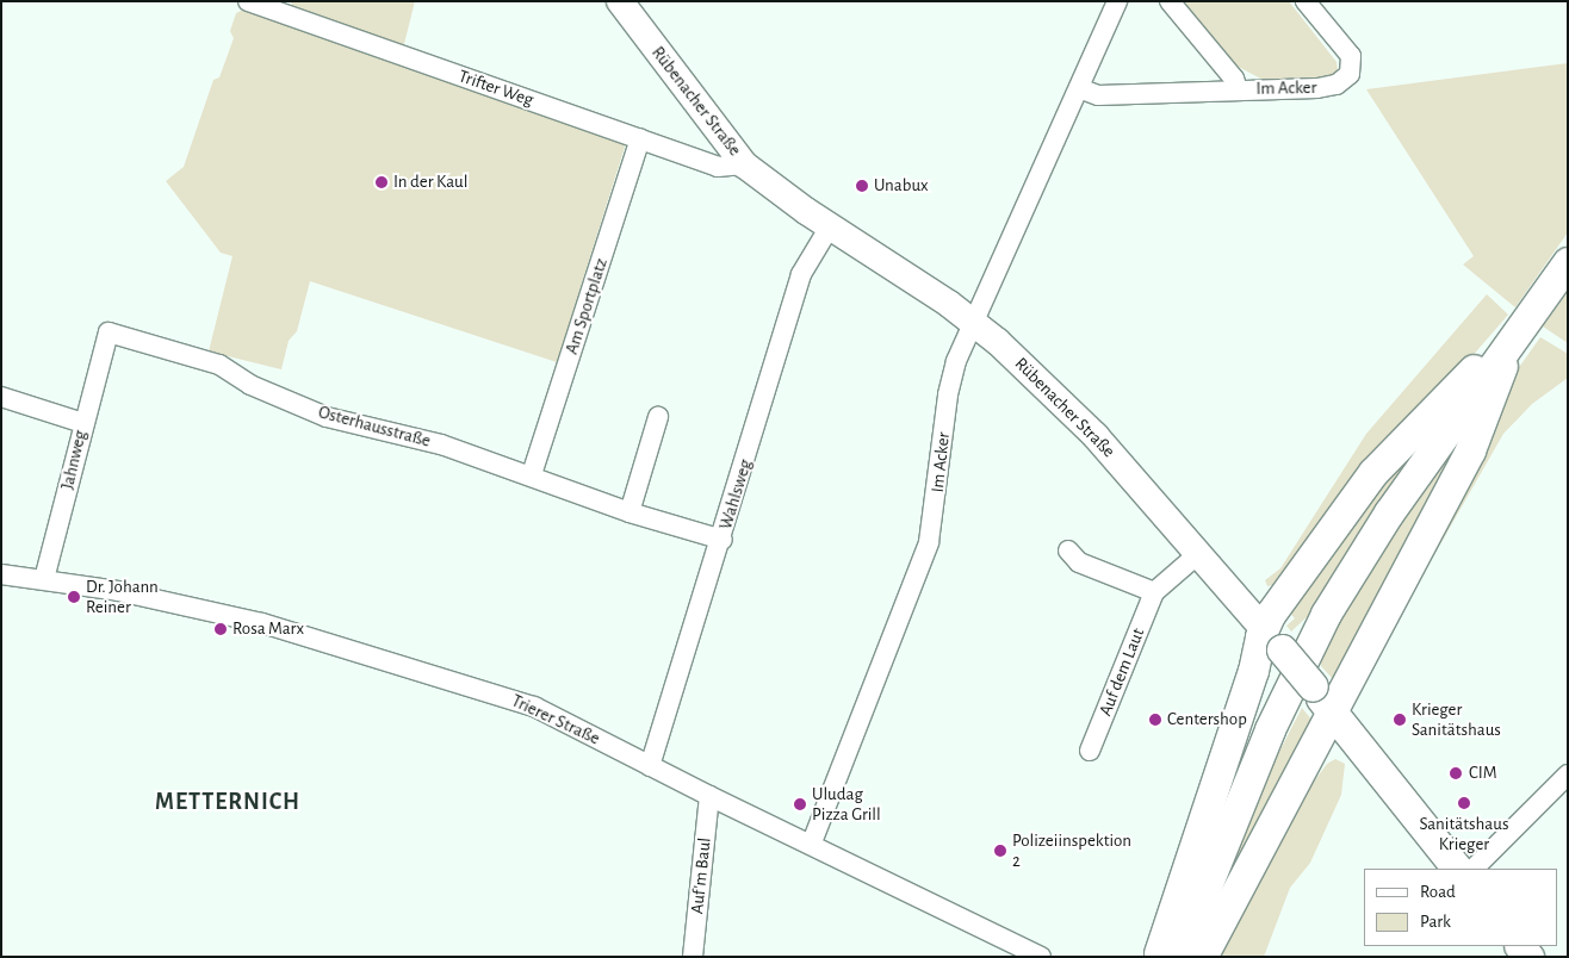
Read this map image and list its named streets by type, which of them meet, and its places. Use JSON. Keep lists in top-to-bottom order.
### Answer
{
  "streets": {
    "main road": ["Rübenacher Straße"],
    "street": [
      "Trifter Weg",
      "Im Acker",
      "Am Sportplatz",
      "Osterhausstraße",
      "Jahnweg",
      "Wahlsweg",
      "Auf dem Laut",
      "Trierer Straße",
      "Auf'm Baul"
    ]
  },
  "crossings": [
    ["Trifter Weg", "Rübenacher Straße"],
    ["Trifter Weg", "Am Sportplatz"],
    ["Im Acker", "Rübenacher Straße"],
    ["Im Acker", "Trierer Straße"],
    ["Rübenacher Straße", "Wahlsweg"],
    ["Rübenacher Straße", "Auf dem Laut"],
    ["Am Sportplatz", "Osterhausstraße"],
    ["Osterhausstraße", "Jahnweg"],
    ["Osterhausstraße", "Wahlsweg"],
    ["Jahnweg", "Trierer Straße"],
    ["Wahlsweg", "Trierer Straße"],
    ["Trierer Straße", "Auf'm Baul"]
  ],
  "districts": ["METTERNICH"],
  "places": [
    "In der Kaul",
    "Unabux",
    "Dr. Johann Reiner",
    "Rosa Marx",
    "Centershop",
    "Krieger Sanitätshaus",
    "CIM",
    "Sanitätshaus Krieger",
    "Uludag Pizza Grill",
    "Polizeiinspektion 2"
  ],
  "legend": ["Road", "Park"]
}
